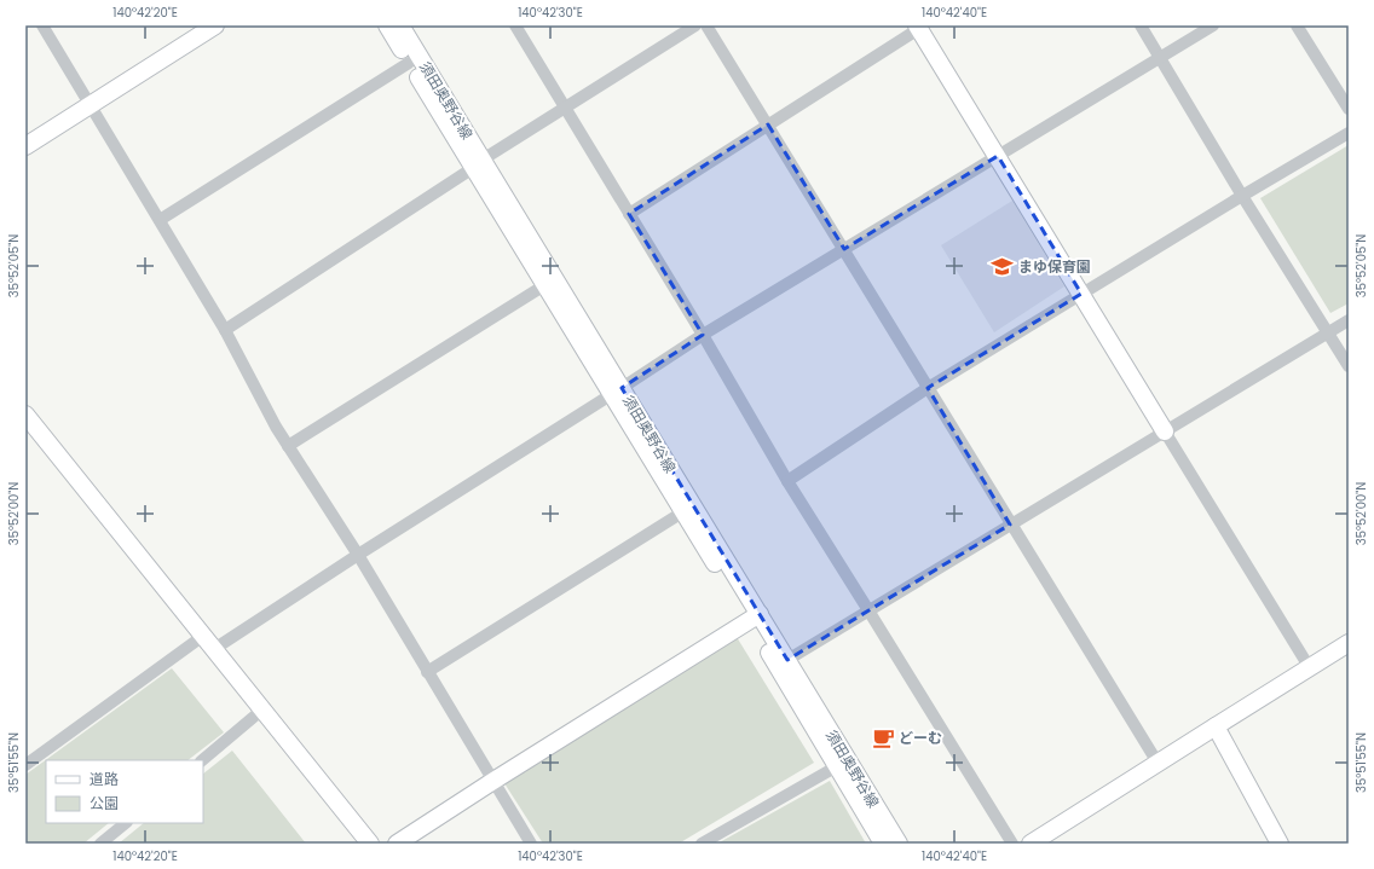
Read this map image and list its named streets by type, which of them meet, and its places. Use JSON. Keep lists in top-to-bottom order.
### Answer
{
  "streets": {
    "street": ["須田奥野谷線"]
  },
  "places": {
    "school or university": ["まゆ保育園"],
    "cafe": ["どーむ"]
  },
  "legend": ["道路", "公園"],
  "coordinates": [
    "140°42'20\"E",
    "140°42'30\"E",
    "140°42'40\"E",
    "35°52'05\"N",
    "35°52'00\"N",
    "35°51'55\"N"
  ]
}
